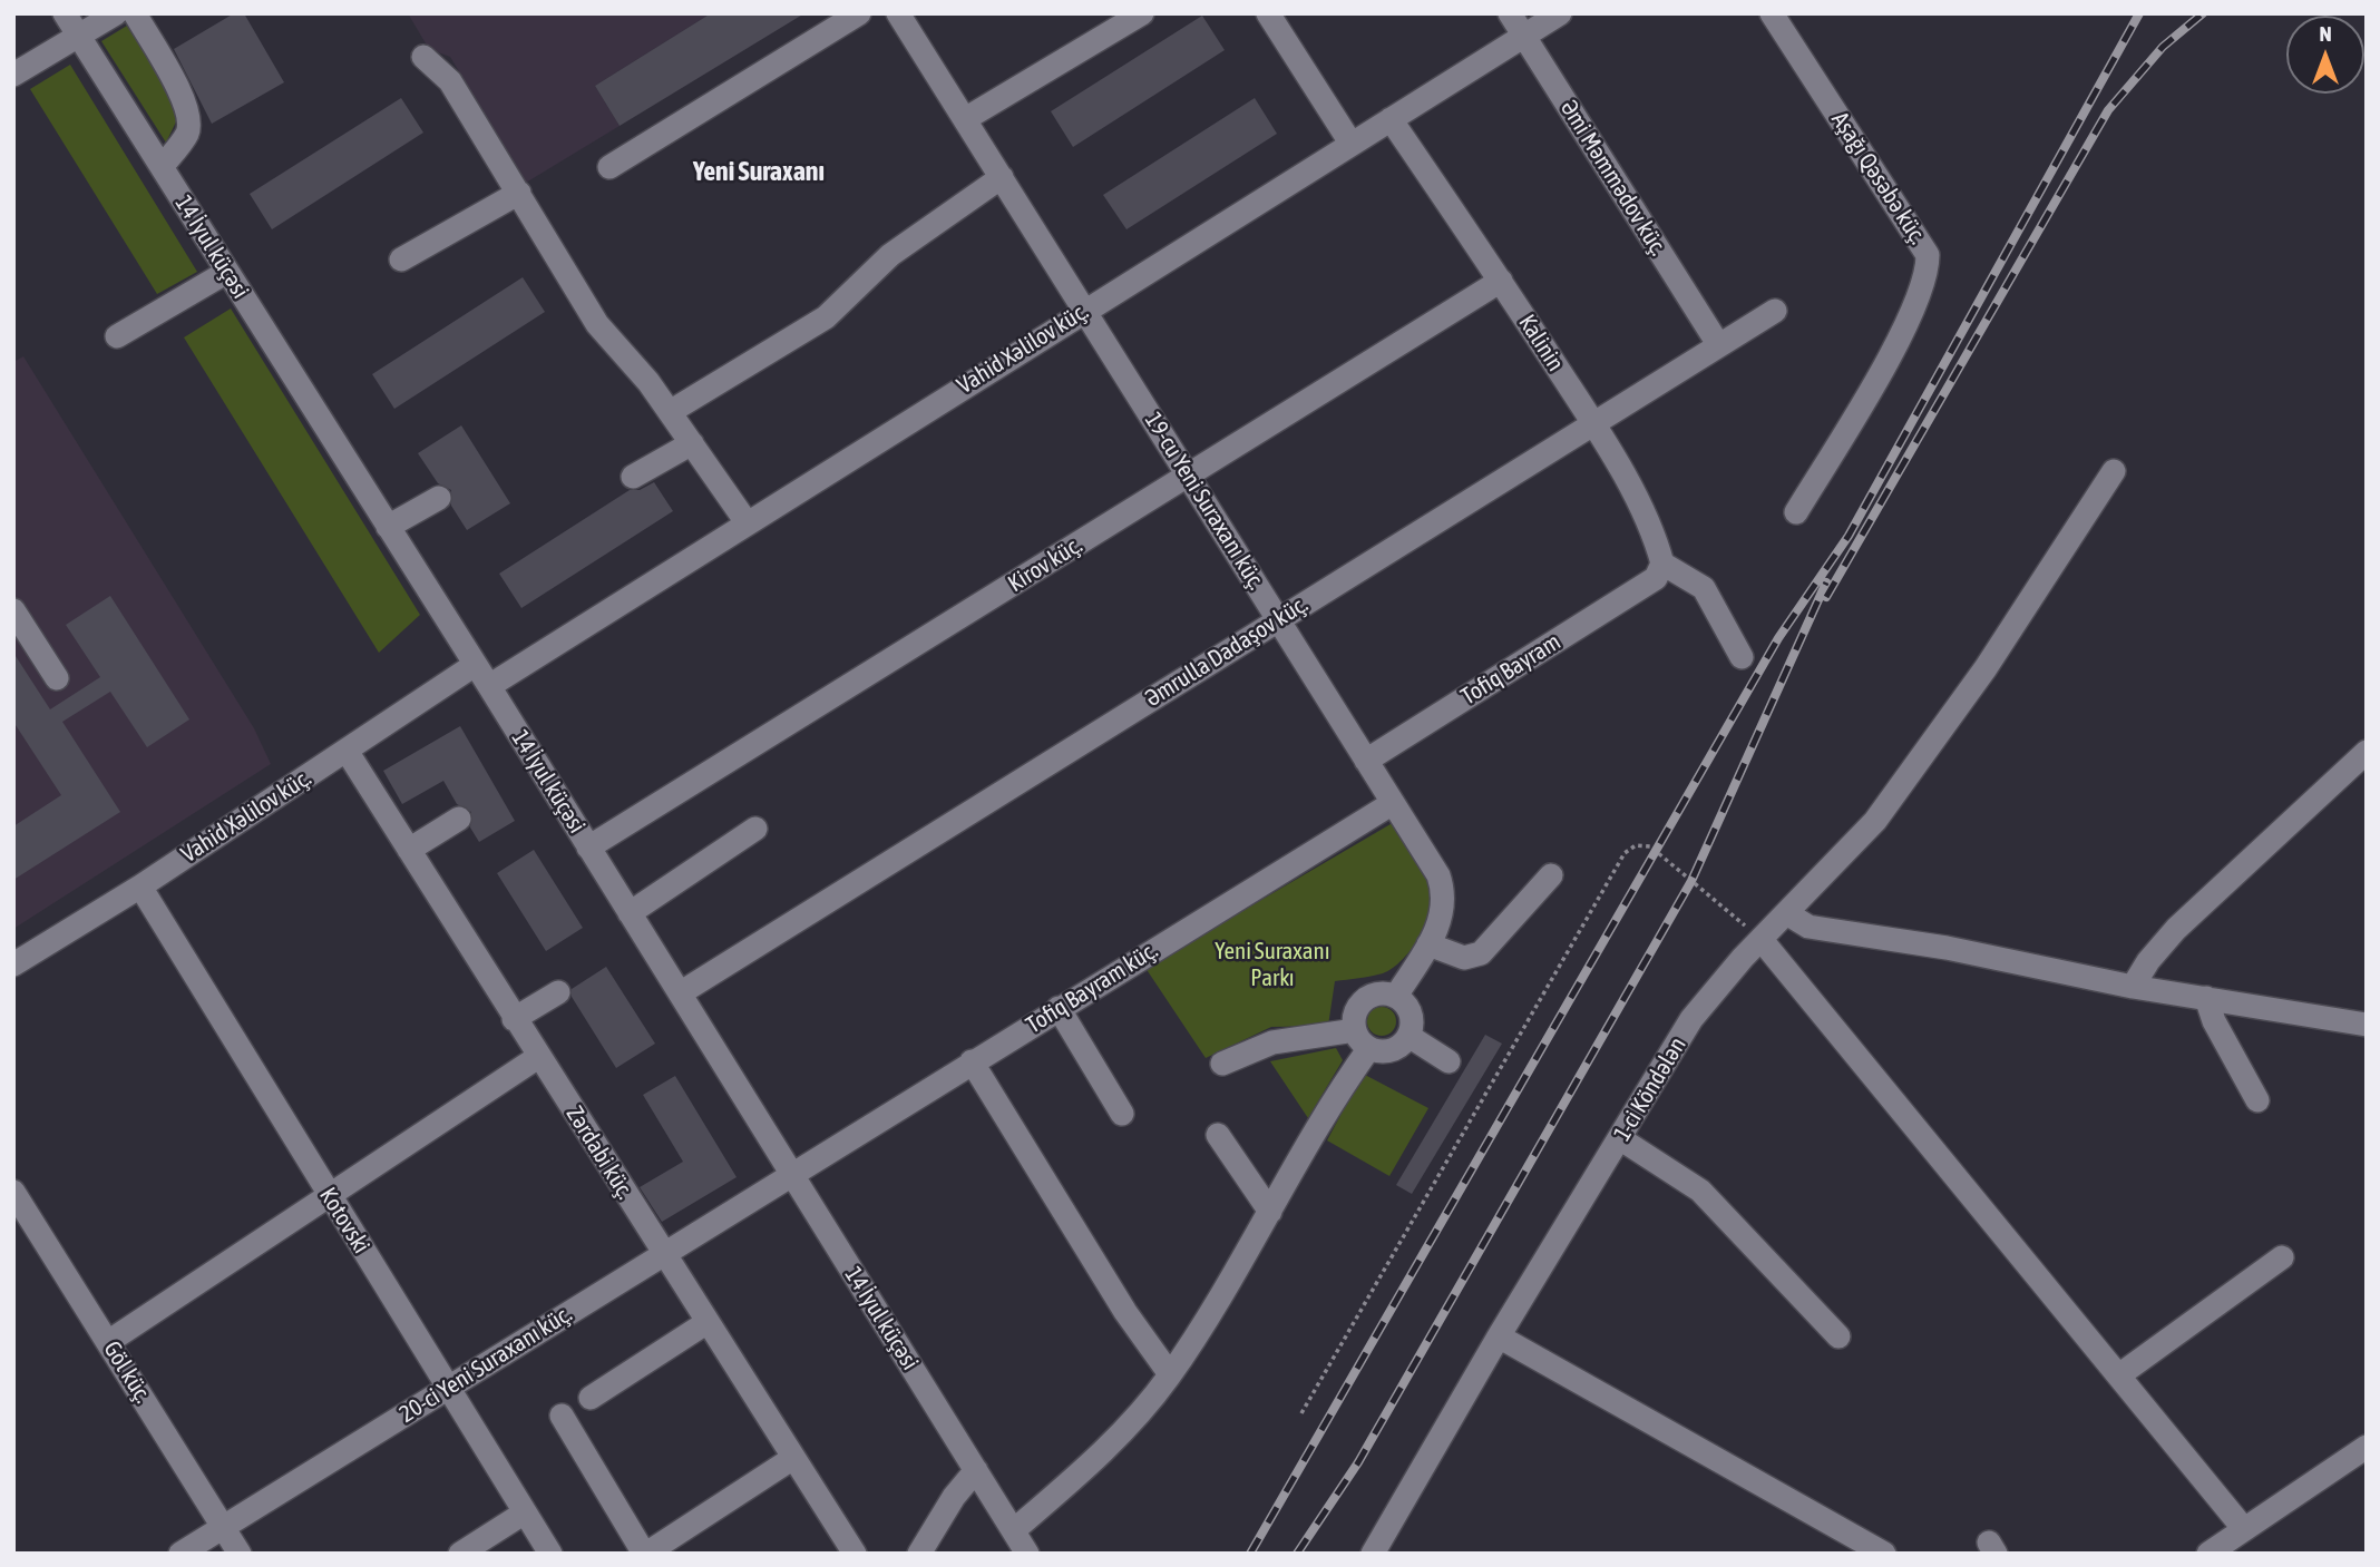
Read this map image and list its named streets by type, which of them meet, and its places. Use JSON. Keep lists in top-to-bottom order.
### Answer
{
  "streets": {
    "street": [
      "Əmi Məmmədov küç.",
      "Aşağı Qəsəbə küç.",
      "14 İyul küçəsi",
      "Kalinin",
      "Vahid Xəlilov küç.",
      "19-cu Yeni Suraxanı küç.",
      "Kirov küç.",
      "Əmrulla Dadaşov küç.",
      "Tofiq Bayram",
      "Tofiq Bayram küç.",
      "1-ci Köndələn",
      "Zərdabi küç.",
      "Kotovski",
      "20-ci Yeni Suraxanı küç.",
      "Göl küç."
    ]
  },
  "crossings": [
    ["Əmi Məmmədov küç.", "Vahid Xəlilov küç."],
    ["Əmi Məmmədov küç.", "Əmrulla Dadaşov küç."],
    ["14 İyul küçəsi", "Vahid Xəlilov küç."],
    ["14 İyul küçəsi", "Kirov küç."],
    ["14 İyul küçəsi", "Əmrulla Dadaşov küç."],
    ["14 İyul küçəsi", "Tofiq Bayram küç."],
    ["14 İyul küçəsi", "20-ci Yeni Suraxanı küç."],
    ["Kalinin", "Vahid Xəlilov küç."],
    ["Kalinin", "Kirov küç."],
    ["Kalinin", "Əmrulla Dadaşov küç."],
    ["Kalinin", "Tofiq Bayram"],
    ["Vahid Xəlilov küç.", "19-cu Yeni Suraxanı küç."],
    ["Vahid Xəlilov küç.", "Zərdabi küç."],
    ["Vahid Xəlilov küç.", "Kotovski"],
    ["19-cu Yeni Suraxanı küç.", "Kirov küç."],
    ["19-cu Yeni Suraxanı küç.", "Əmrulla Dadaşov küç."],
    ["19-cu Yeni Suraxanı küç.", "Tofiq Bayram"],
    ["19-cu Yeni Suraxanı küç.", "Tofiq Bayram küç."],
    ["Tofiq Bayram küç.", "20-ci Yeni Suraxanı küç."],
    ["Zərdabi küç.", "20-ci Yeni Suraxanı küç."],
    ["Kotovski", "20-ci Yeni Suraxanı küç."],
    ["20-ci Yeni Suraxanı küç.", "Göl küç."]
  ],
  "districts": ["Yeni Suraxanı"],
  "parks": ["Yeni Suraxanı Parkı"],
  "north": "top"
}
